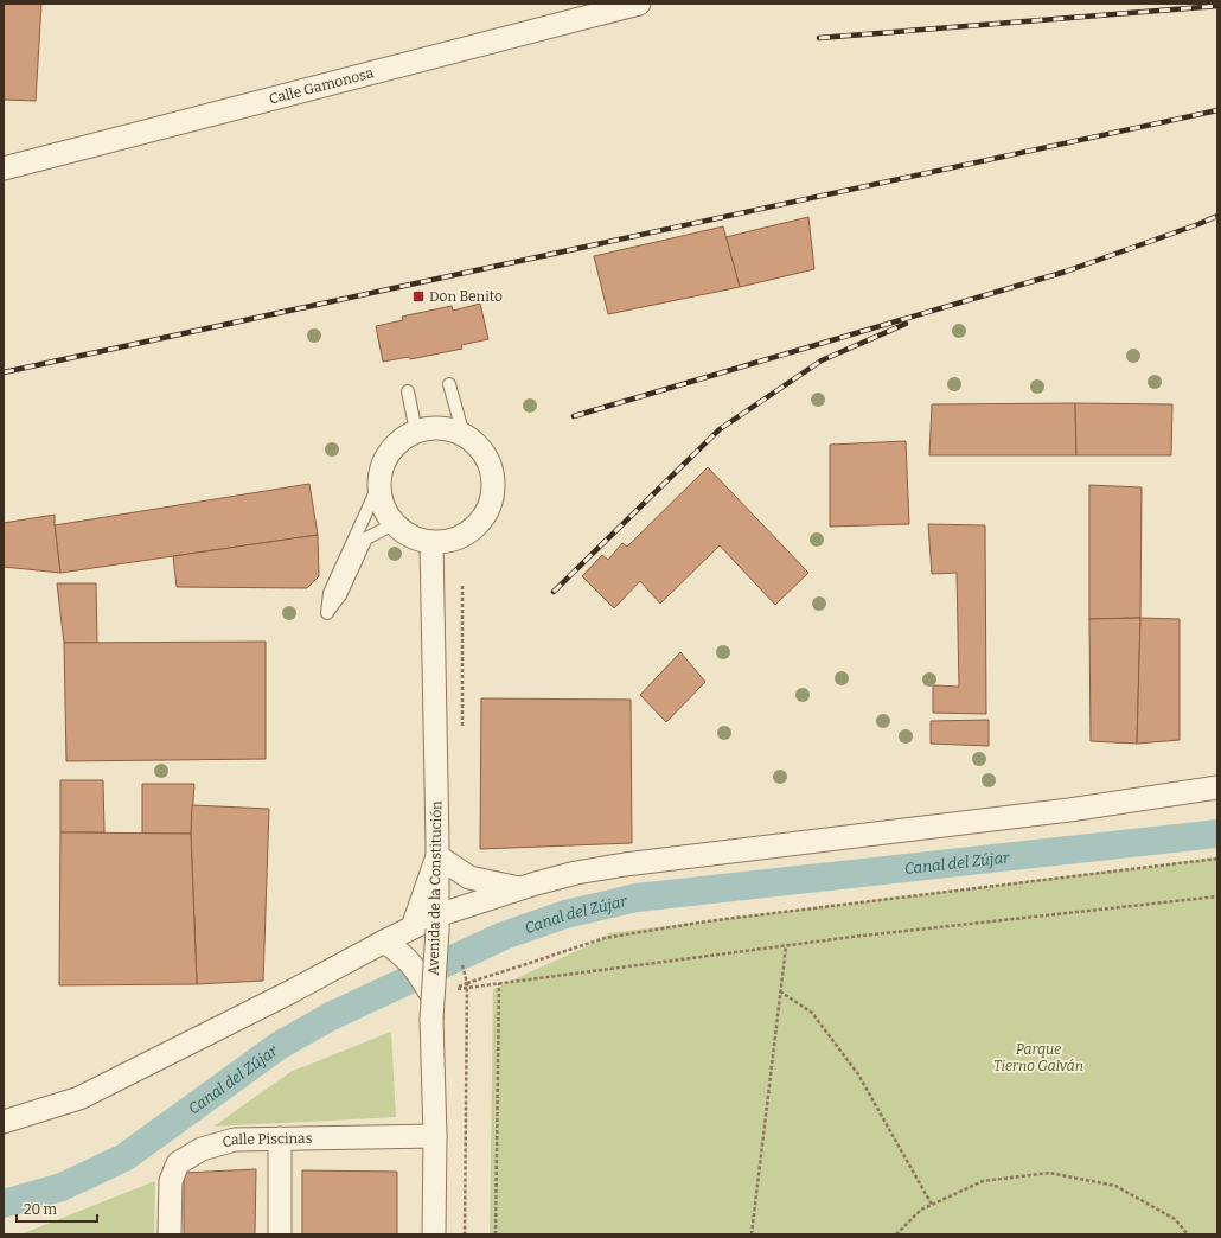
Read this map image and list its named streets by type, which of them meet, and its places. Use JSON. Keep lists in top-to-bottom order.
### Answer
{
  "streets": {
    "street": ["Calle Gamonosa", "Avenida de la Constitución", "Calle Piscinas"]
  },
  "crossings": [
    ["Avenida de la Constitución", "Calle Piscinas"]
  ],
  "water": ["Canal del Zújar"],
  "parks": ["Parque Tierno Galván"],
  "places": {
    "transit": ["Don Benito"]
  },
  "scale_bar": "20 m"
}
